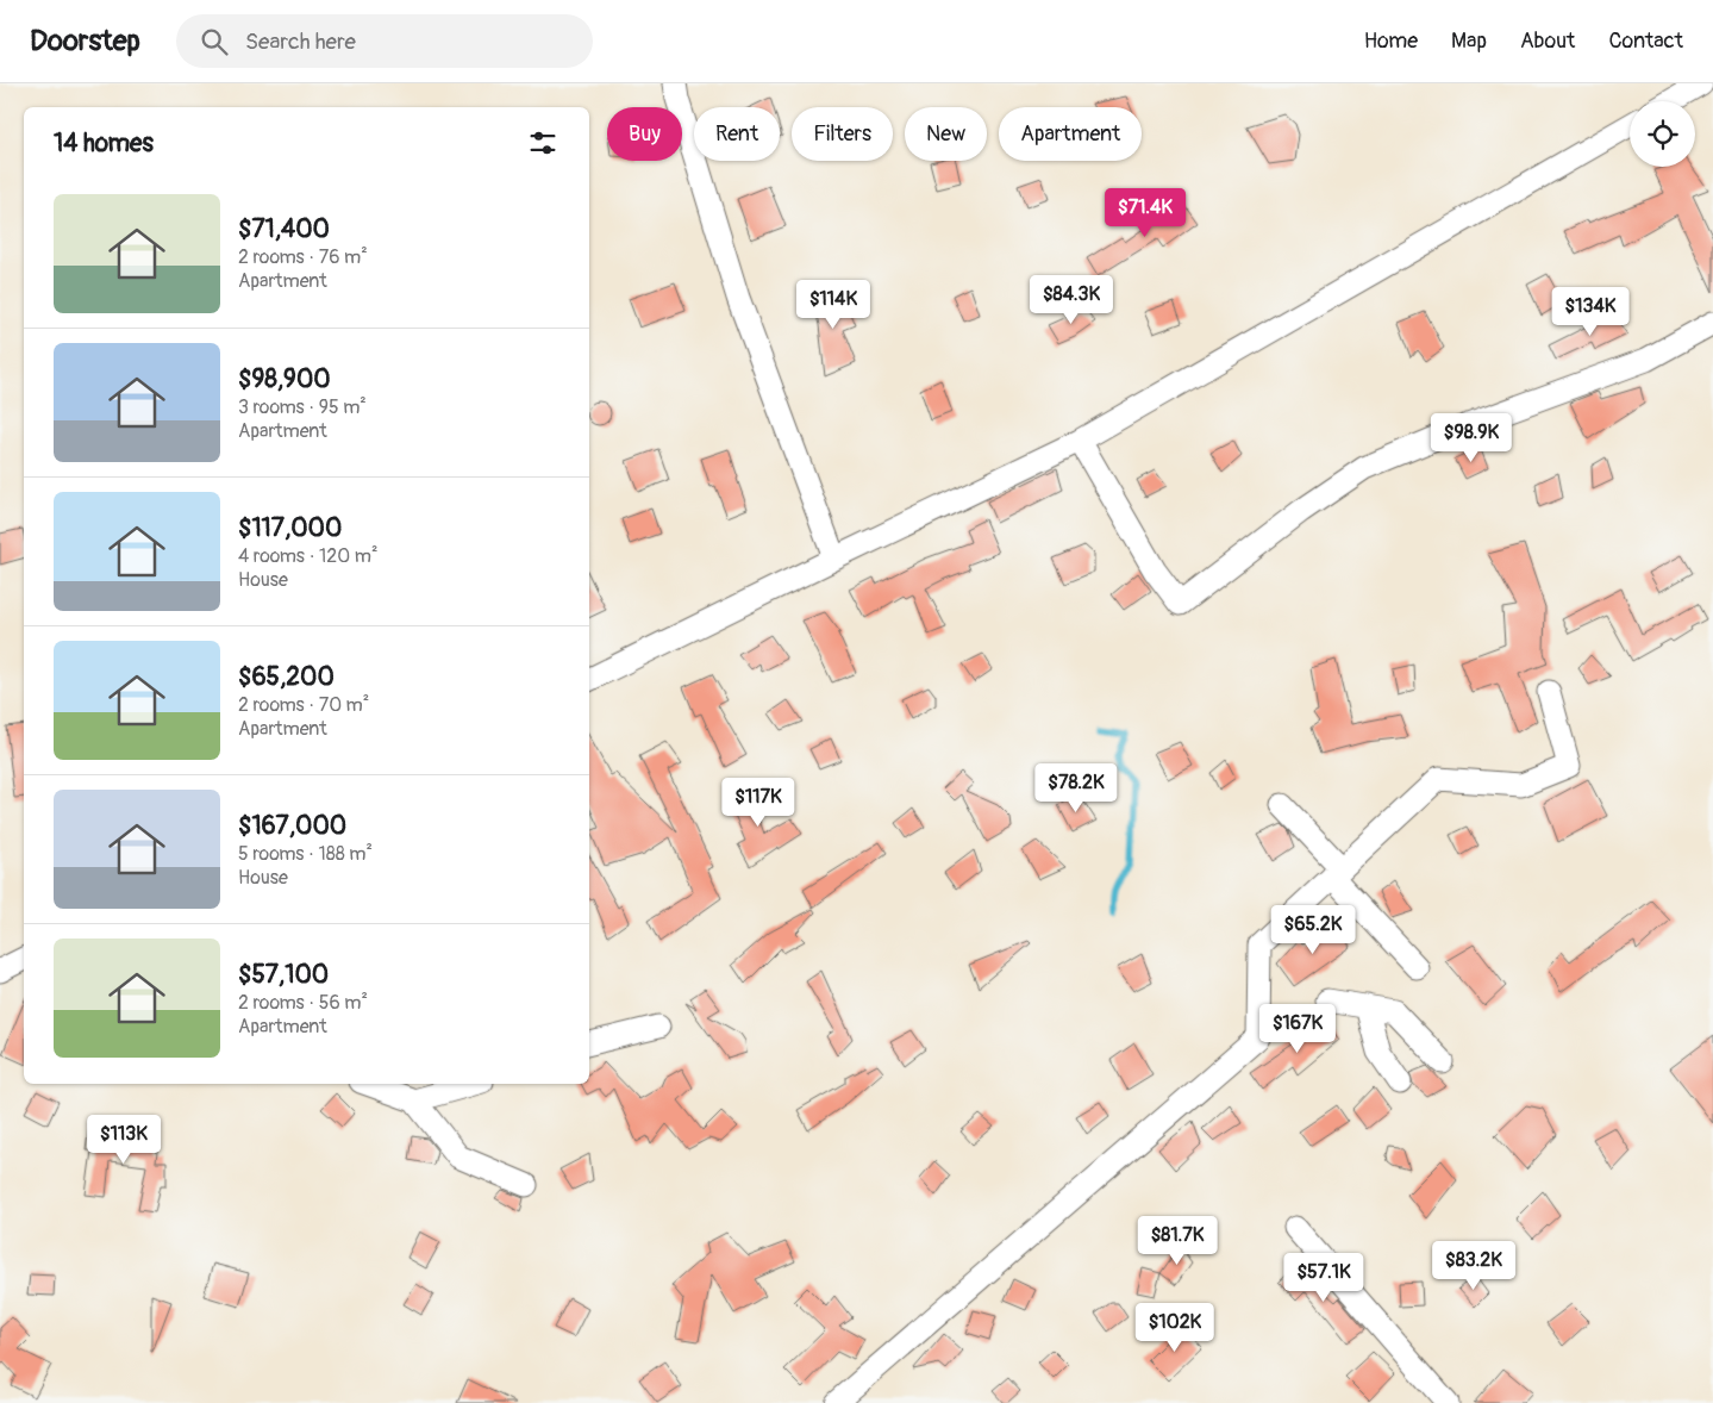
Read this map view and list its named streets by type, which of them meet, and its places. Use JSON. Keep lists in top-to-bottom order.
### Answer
{
  "page": {
    "header": "Doorstep",
    "search": "Search here",
    "nav": [
      "Home",
      "Map",
      "About",
      "Contact"
    ],
    "chip": [
      "Buy",
      "Rent",
      "Filters",
      "New",
      "Apartment"
    ],
    "heading": "14 homes",
    "list": [
      {
        "name": "$71,400",
        "note": "2 rooms · 76 m² · Apartment"
      },
      {
        "name": "$98,900",
        "note": "3 rooms · 95 m² · Apartment"
      },
      {
        "name": "$117,000",
        "note": "4 rooms · 120 m² · House"
      },
      {
        "name": "$65,200",
        "note": "2 rooms · 70 m² · Apartment"
      },
      {
        "name": "$167,000",
        "note": "5 rooms · 188 m² · House"
      },
      {
        "name": "$57,100",
        "note": "2 rooms · 56 m² · Apartment"
      }
    ],
    "price": [
      "$71.4K",
      "$84.3K",
      "$114K",
      "$134K",
      "$98.9K",
      "$78.2K",
      "$117K",
      "$65.2K",
      "$167K",
      "$113K",
      "$81.7K",
      "$83.2K",
      "$57.1K",
      "$102K"
    ]
  }
}
